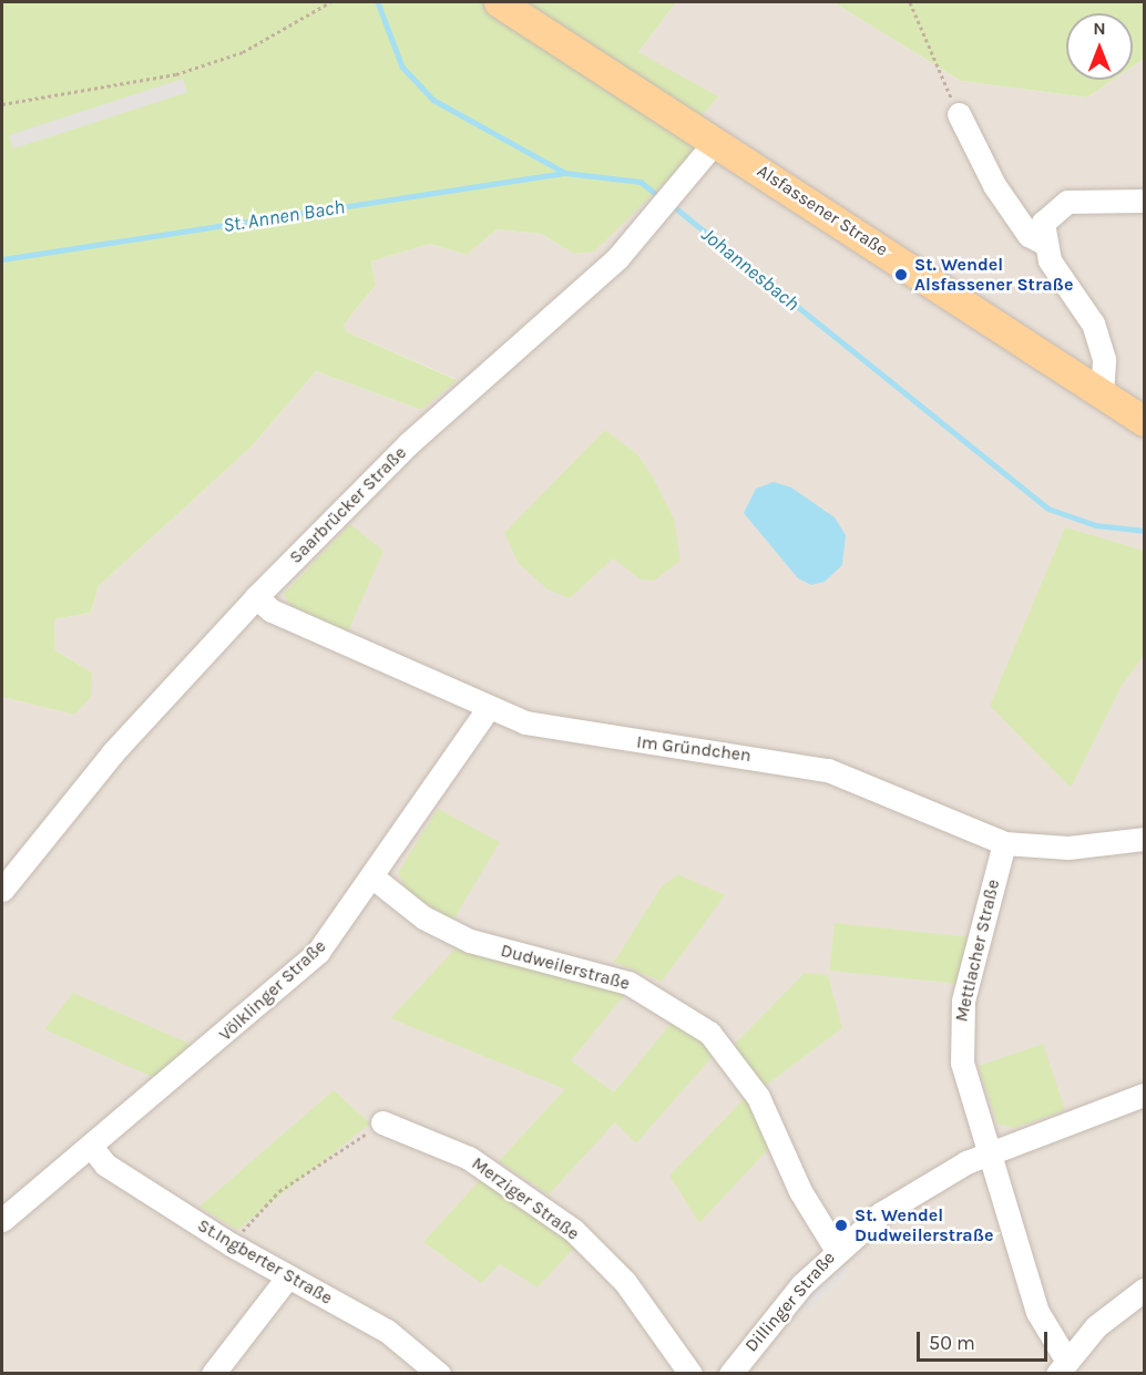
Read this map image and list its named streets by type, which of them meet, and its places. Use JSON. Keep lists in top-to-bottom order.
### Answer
{
  "streets": {
    "main road": ["Alsfassener Straße"],
    "street": [
      "Saarbrücker Straße",
      "Im Gründchen",
      "Mettlacher Straße",
      "Dudweilerstraße",
      "Völklinger Straße",
      "Merziger Straße",
      "St.Ingberter Straße",
      "Dillinger Straße"
    ]
  },
  "crossings": [
    ["Alsfassener Straße", "Saarbrücker Straße"],
    ["Saarbrücker Straße", "Im Gründchen"],
    ["Im Gründchen", "Mettlacher Straße"],
    ["Im Gründchen", "Völklinger Straße"],
    ["Mettlacher Straße", "Dillinger Straße"],
    ["Dudweilerstraße", "Völklinger Straße"],
    ["Dudweilerstraße", "Dillinger Straße"],
    ["Völklinger Straße", "St.Ingberter Straße"]
  ],
  "water": ["St. Annen Bach", "Johannesbach"],
  "places": ["St. Wendel Alsfassener Straße", "St. Wendel Dudweilerstraße"],
  "scale_bar": "50 m",
  "north": "top"
}
